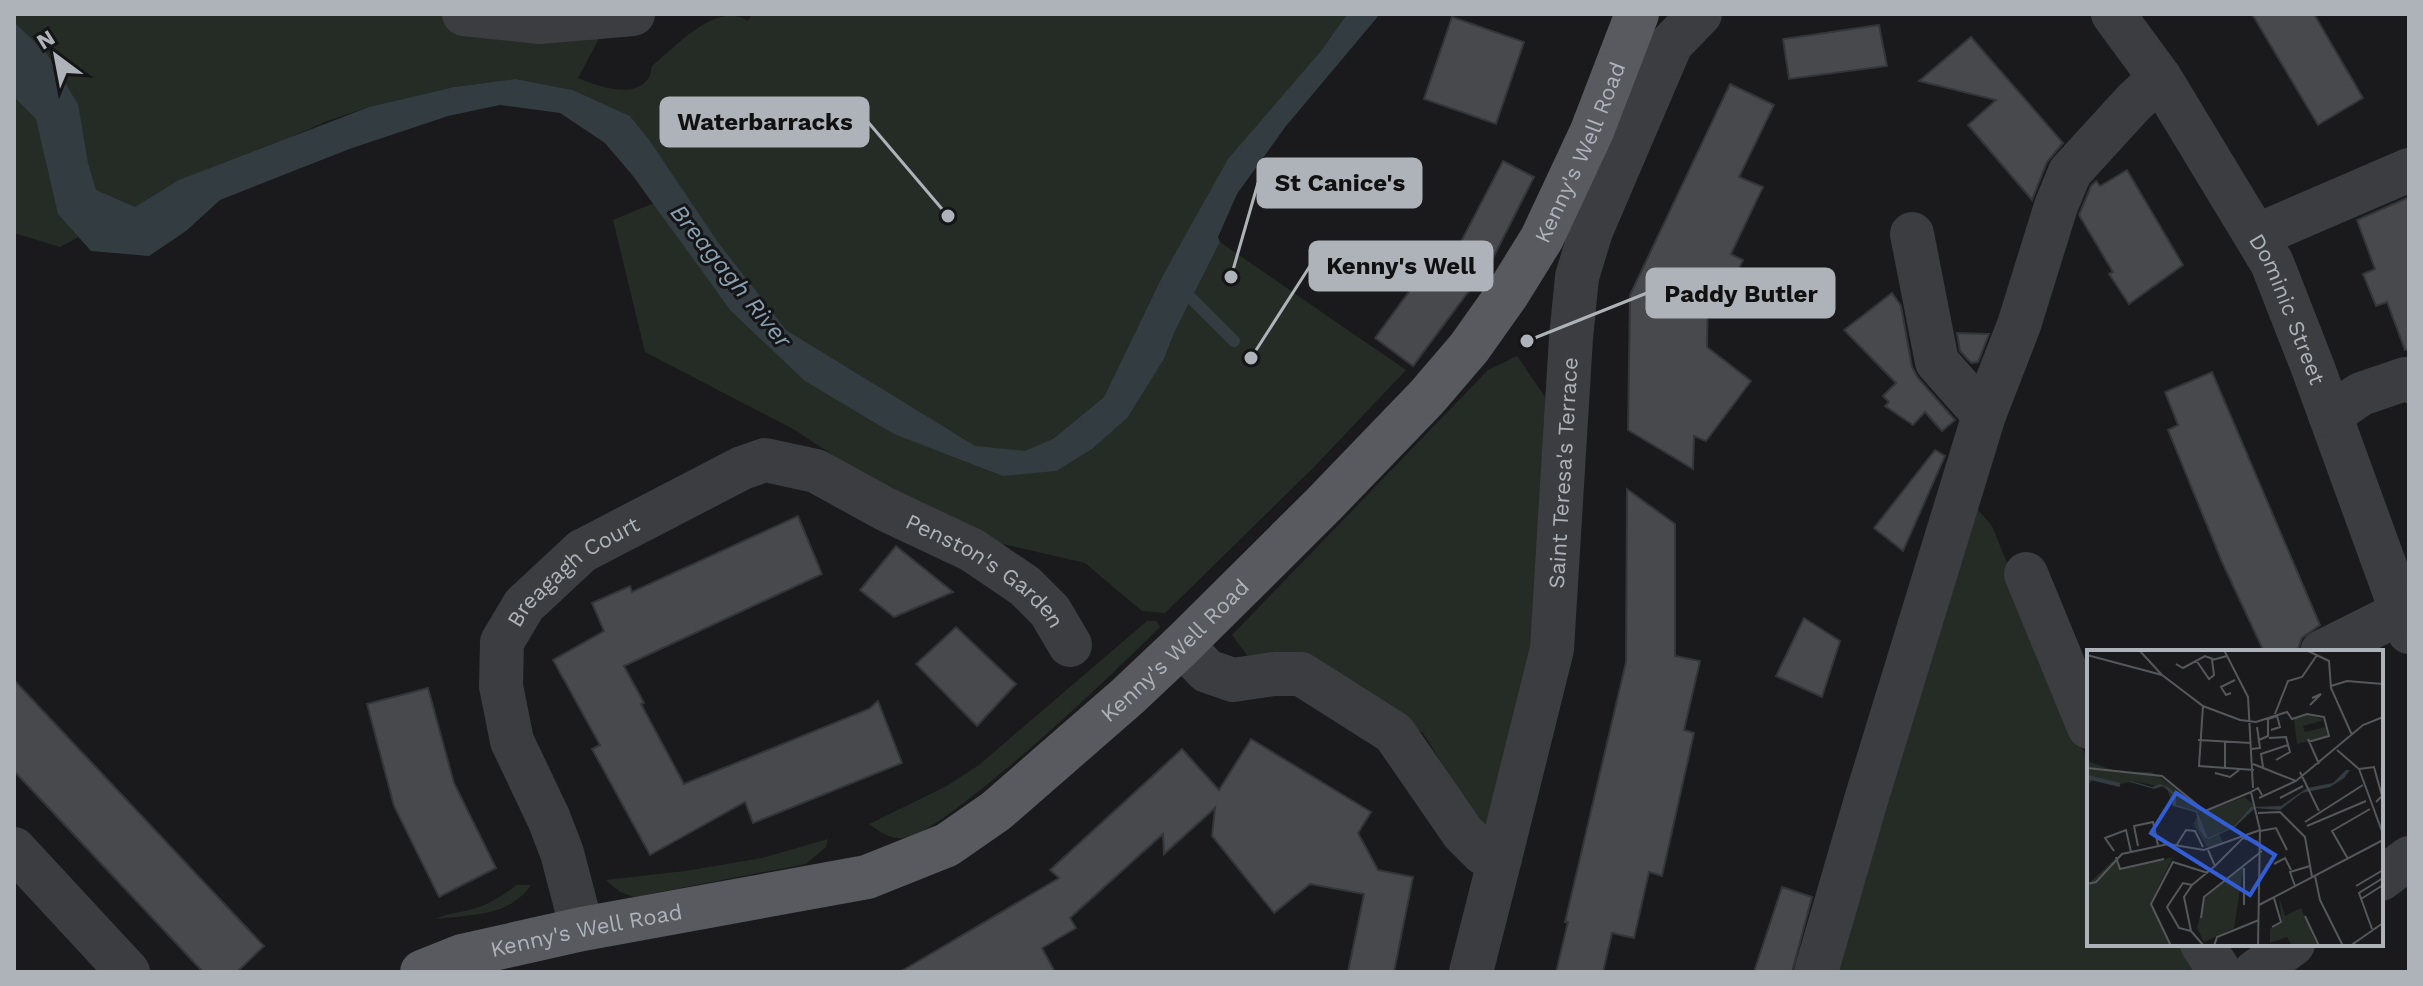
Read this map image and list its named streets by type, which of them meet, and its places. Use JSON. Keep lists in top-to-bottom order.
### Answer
{
  "streets": {
    "main road": ["Kenny's Well Road"],
    "street": [
      "Dominic Street",
      "Saint Teresa's Terrace",
      "Penston's Garden",
      "Breagagh Court"
    ]
  },
  "crossings": [
    ["Kenny's Well Road", "Breagagh Court"],
    ["Penston's Garden", "Breagagh Court"]
  ],
  "water": ["Breagagh River"],
  "places": [
    "Waterbarracks",
    "St Canice's",
    "Paddy Butler",
    "Kenny's Well"
  ],
  "north": "top left"
}
